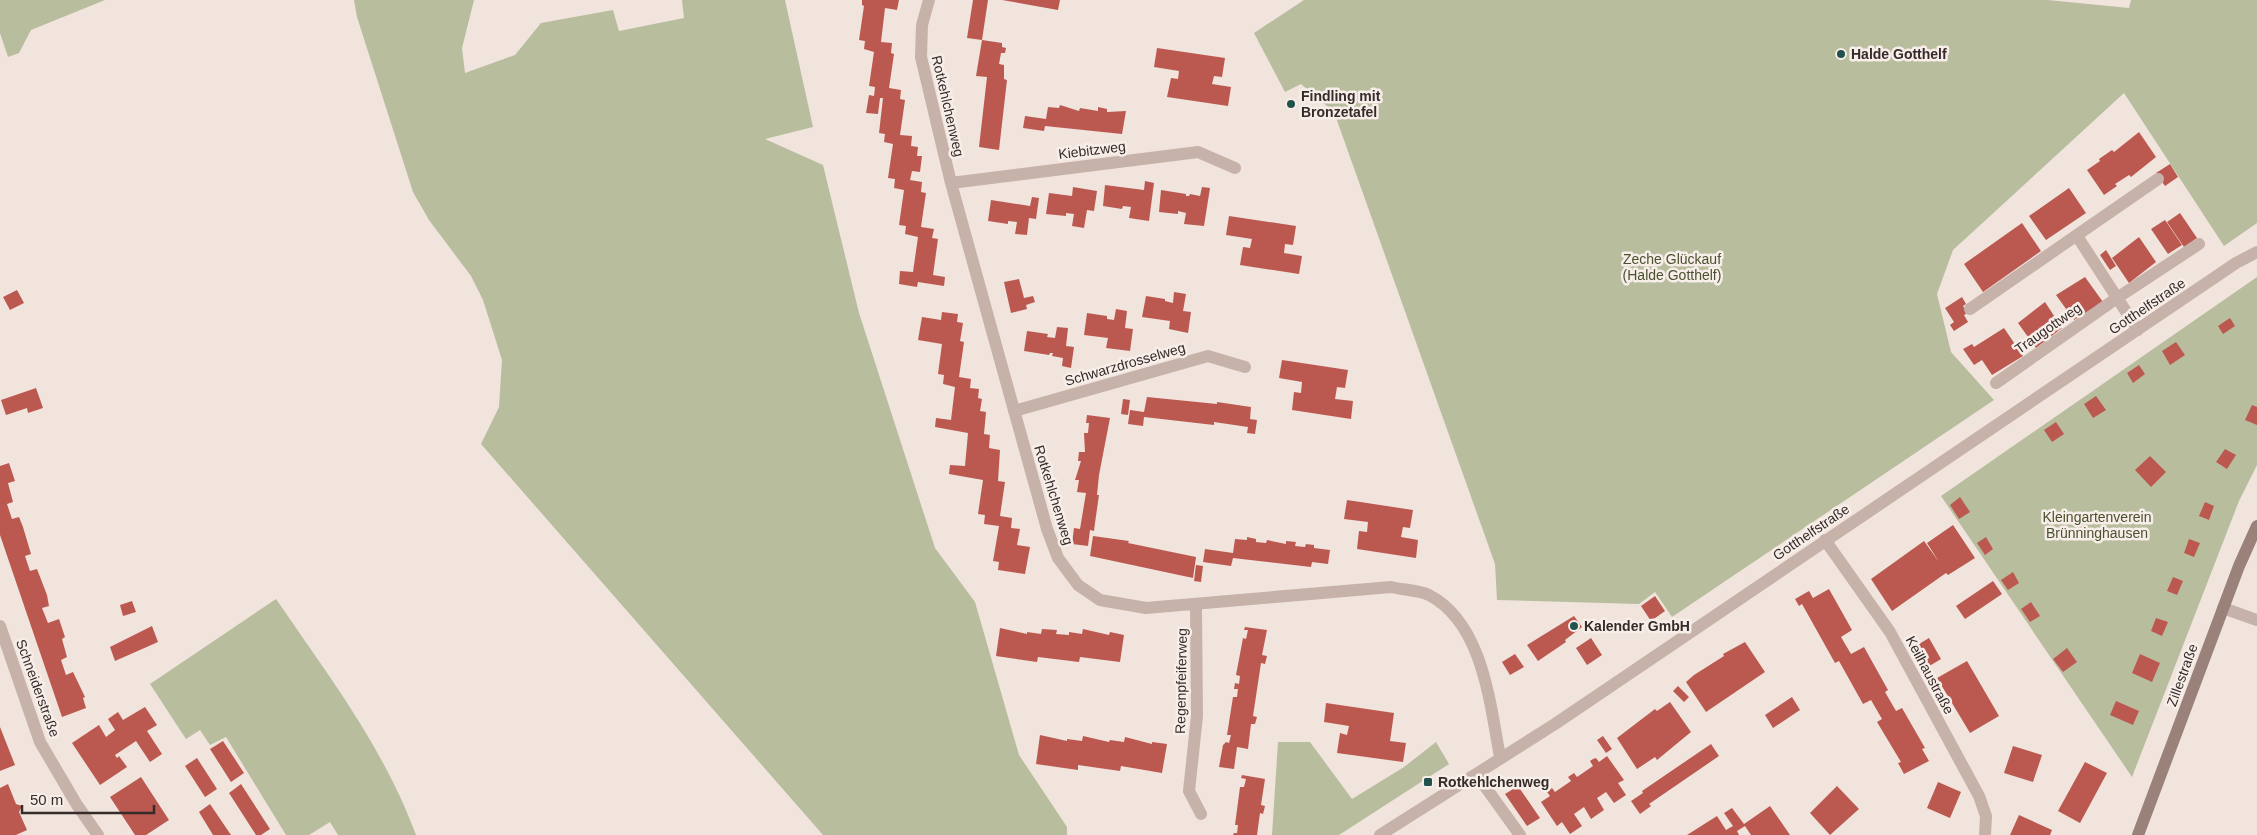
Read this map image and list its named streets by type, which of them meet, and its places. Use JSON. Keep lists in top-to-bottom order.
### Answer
{
  "streets": {
    "main road": ["Zillestraße"],
    "street": [
      "Rotkehlchenweg",
      "Kiebitzweg",
      "Gotthelfstraße",
      "Traugottweg",
      "Schwarzdrosselweg",
      "Keilhaustraße",
      "Regenpfeiferweg",
      "Schneiderstraße"
    ]
  },
  "crossings": [
    ["Rotkehlchenweg", "Kiebitzweg"],
    ["Rotkehlchenweg", "Gotthelfstraße"],
    ["Rotkehlchenweg", "Schwarzdrosselweg"],
    ["Rotkehlchenweg", "Regenpfeiferweg"],
    ["Gotthelfstraße", "Keilhaustraße"]
  ],
  "parks": ["Zeche Glückauf (Halde Gotthelf)", "Kleingartenverein Brünninghausen"],
  "places": {
    "other": ["Halde Gotthelf", "Findling mit Bronzetafel", "Kalender GmbH"],
    "transit": ["Rotkehlchenweg"]
  },
  "scale_bar": "50 m"
}
